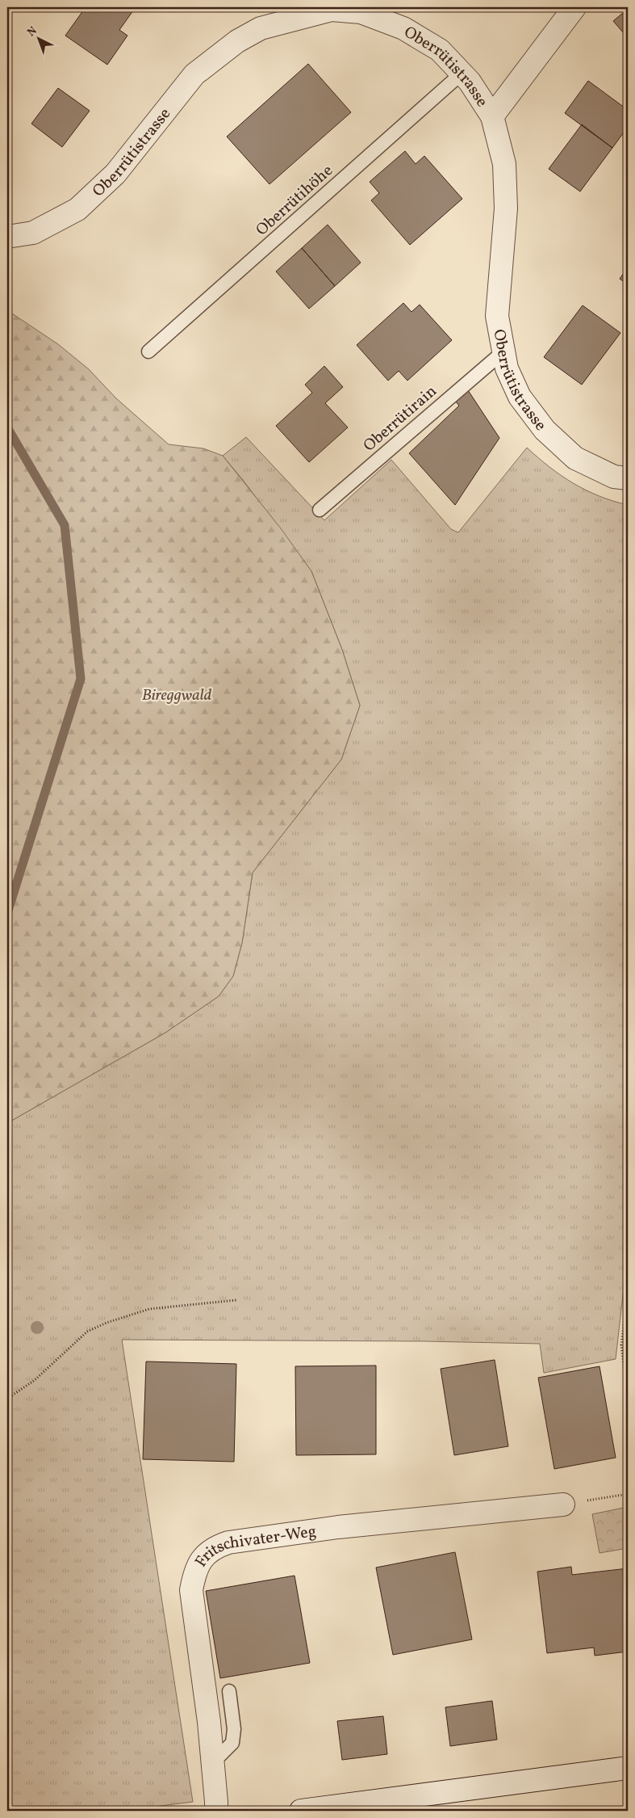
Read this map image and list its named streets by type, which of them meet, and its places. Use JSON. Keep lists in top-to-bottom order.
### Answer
{
  "streets": {
    "street": ["Oberrütistrasse", "Fritschivater-Weg"],
    "lane": ["Oberrütihöhe", "Oberrütirain"]
  },
  "crossings": [
    ["Oberrütistrasse", "Oberrütihöhe"],
    ["Oberrütistrasse", "Oberrütirain"]
  ],
  "parks": ["Bireggwald"],
  "north": "top left"
}
